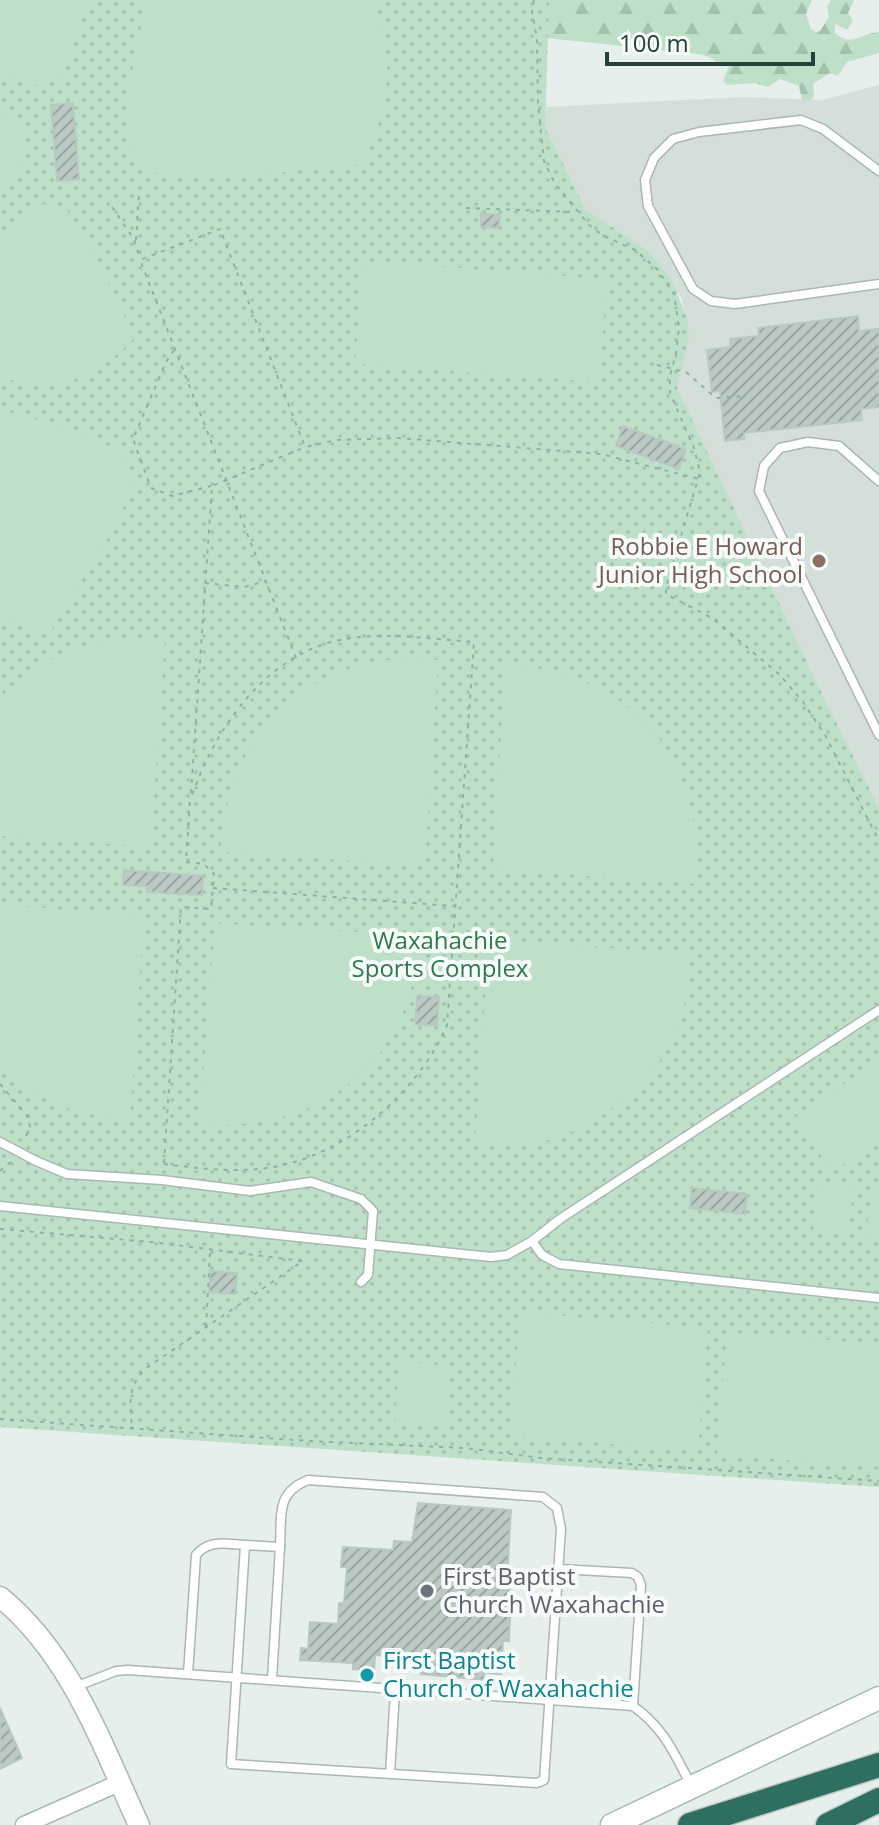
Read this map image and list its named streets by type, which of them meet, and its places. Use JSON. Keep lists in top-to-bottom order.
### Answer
{
  "parks": ["Waxahachie Sports Complex"],
  "places": ["Robbie E Howard Junior High School", "First Baptist Church Waxahachie", "First Baptist Church of Waxahachie"],
  "scale_bar": "100 m"
}
